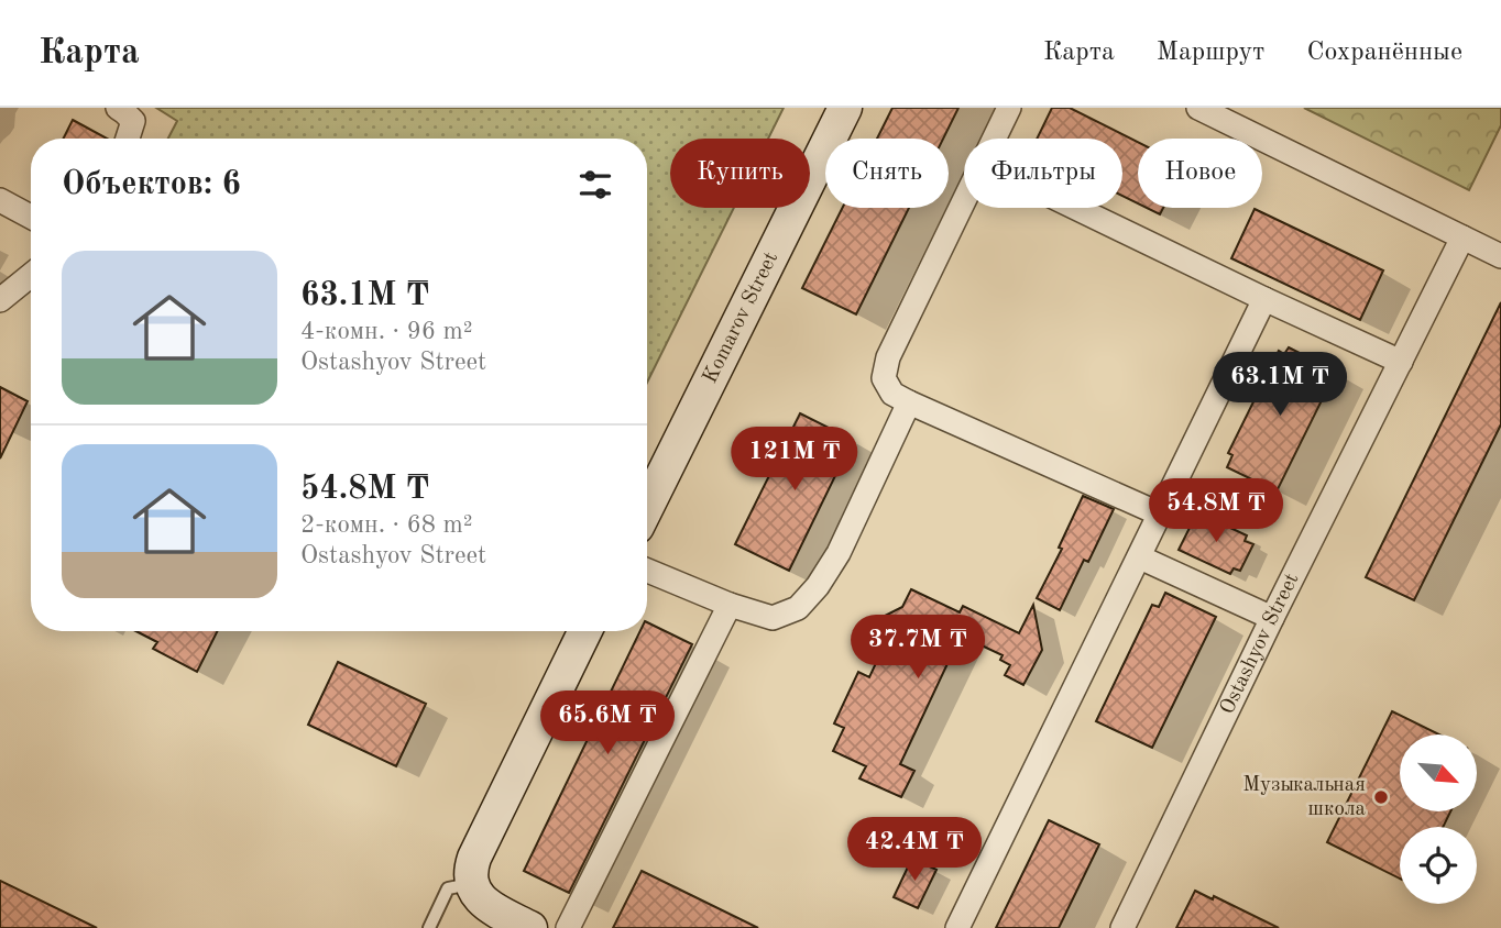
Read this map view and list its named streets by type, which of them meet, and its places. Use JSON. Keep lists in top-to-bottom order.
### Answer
{
  "streets": {
    "street": ["Komarov Street", "Ostashyov Street"]
  },
  "places": ["Музыкальная школа"],
  "north": "bottom right",
  "page": {
    "header": "Карта",
    "nav": ["Карта", "Маршрут", "Сохранённые"],
    "chip": [
      "Купить",
      "Снять",
      "Фильтры",
      "Новое"
    ],
    "heading": "Объектов: 6",
    "list": [
      {
        "name": "63.1M ₸",
        "note": "4-комн. · 96 m² · Ostashyov Street"
      },
      {
        "name": "54.8M ₸",
        "note": "2-комн. · 68 m² · Ostashyov Street"
      }
    ],
    "price": [
      "63.1M ₸",
      "121M ₸",
      "54.8M ₸",
      "37.7M ₸",
      "65.6M ₸",
      "42.4M ₸"
    ]
  }
}
